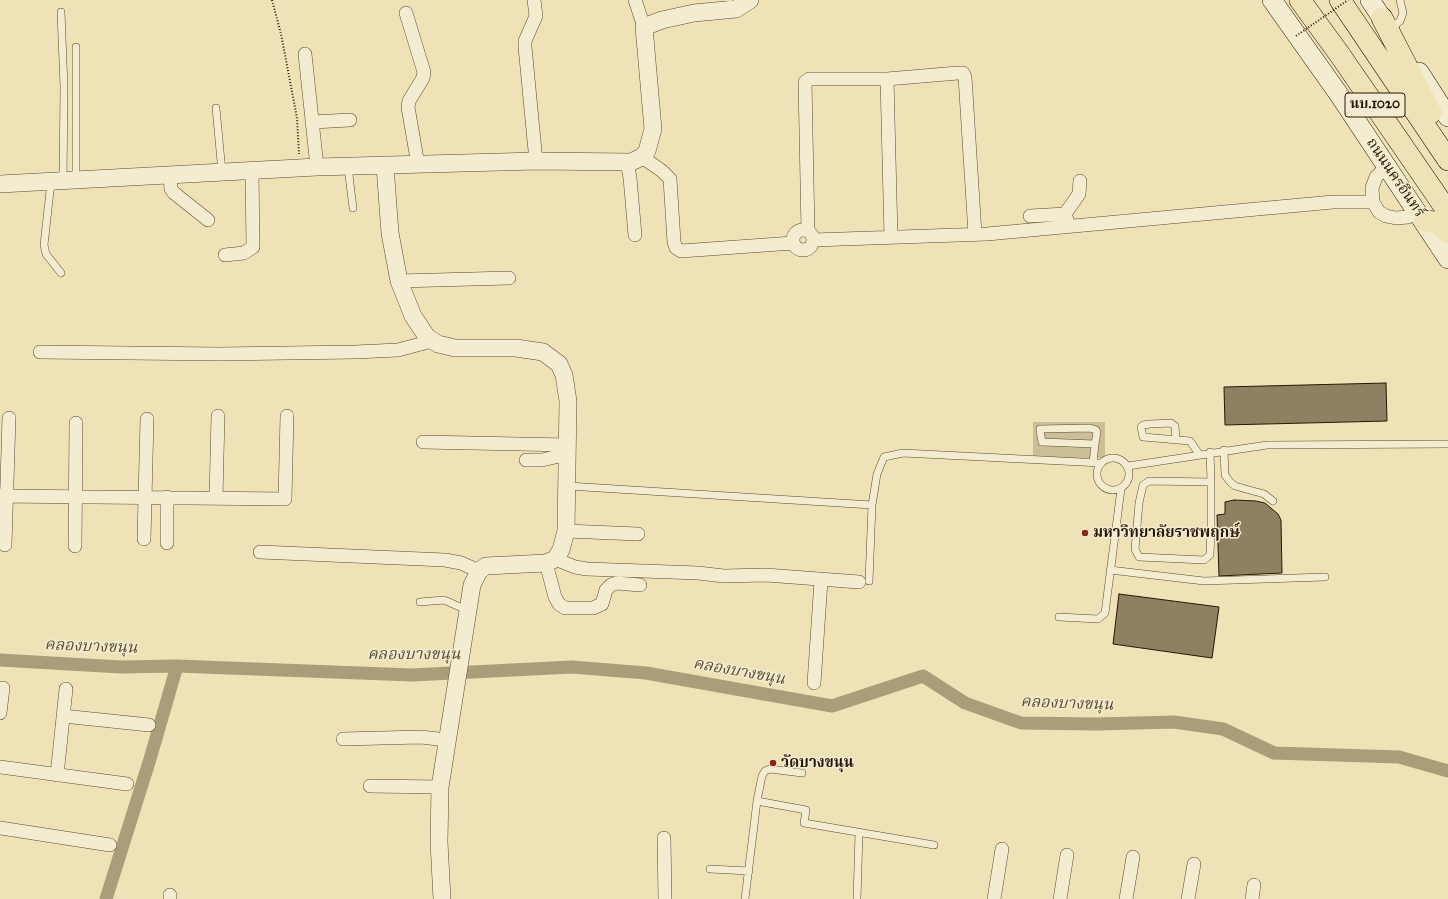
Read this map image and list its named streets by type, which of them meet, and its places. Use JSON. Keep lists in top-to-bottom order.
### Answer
{
  "streets": {
    "main road": ["นบ.1020", "ถนนนครอินทร์"]
  },
  "water": ["คลองบางขนุน"],
  "places": ["มหาวิทยาลัยราชพฤกษ์", "วัดบางขนุน"]
}
